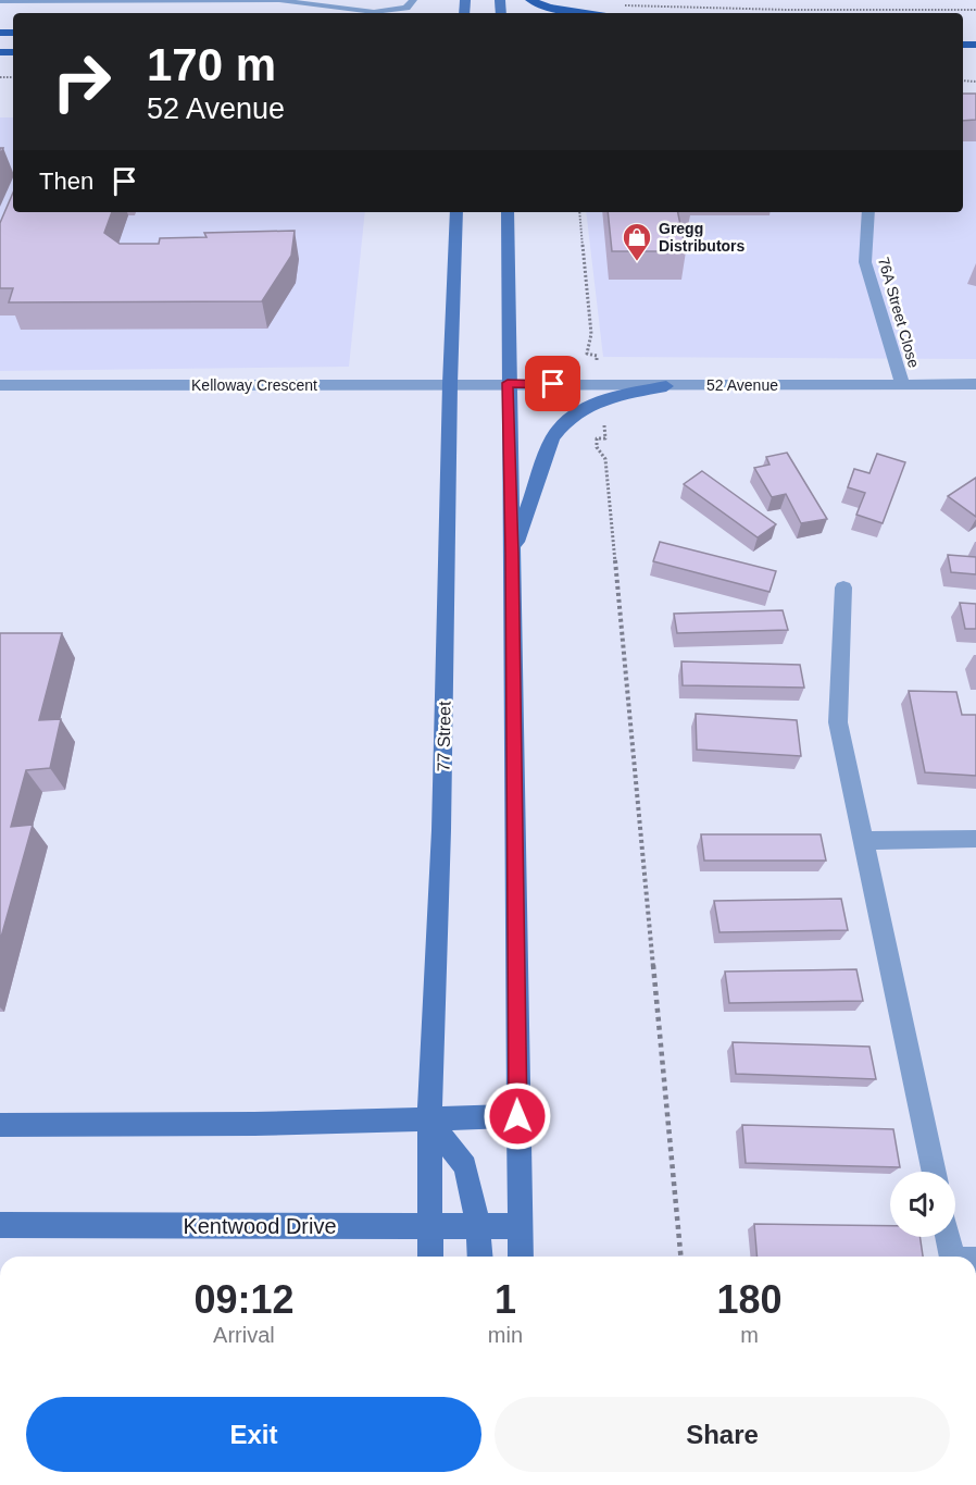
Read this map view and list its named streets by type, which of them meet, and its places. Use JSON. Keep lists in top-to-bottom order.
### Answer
{
  "streets": {
    "main road": ["77 Street", "Kentwood Drive"],
    "street": ["76A Street Close", "Kelloway Crescent", "52 Avenue"]
  },
  "crossings": [
    ["76A Street Close", "52 Avenue"],
    ["Kelloway Crescent", "52 Avenue"],
    ["Kelloway Crescent", "77 Street"],
    ["77 Street", "Kentwood Drive"]
  ],
  "places": {
    "shop": ["Gregg Distributors"]
  },
  "page": {
    "turn": ["170 m", "52 Avenue"],
    "then": "Then",
    "eta": [
      "09:12",
      "Arrival",
      "1",
      "min",
      "180",
      "m"
    ],
    "buttons": ["Exit", "Share"]
  }
}
